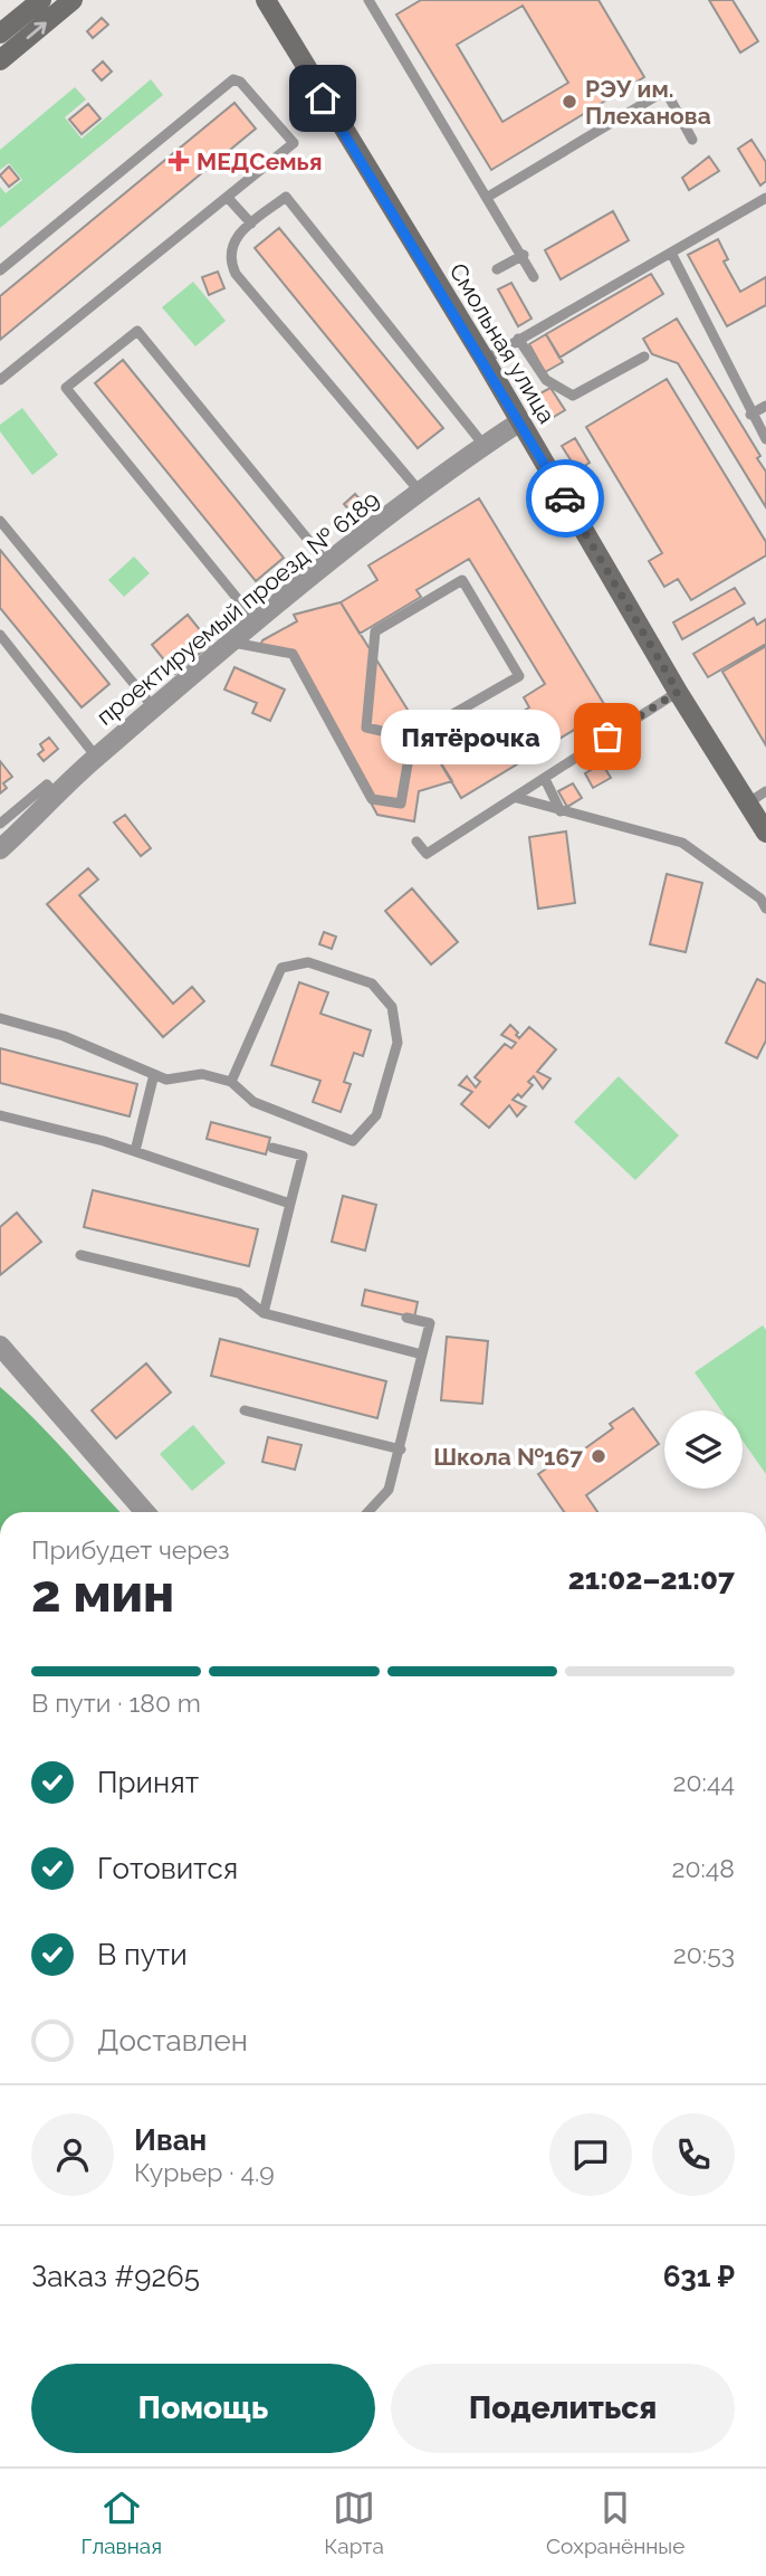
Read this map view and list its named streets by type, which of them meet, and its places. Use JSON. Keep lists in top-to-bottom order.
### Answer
{
  "streets": {
    "street": ["Смольная улица", "проектируемый проезд № 6189"]
  },
  "crossings": [
    ["Смольная улица", "проектируемый проезд № 6189"]
  ],
  "places": {
    "other": ["РЭУ им. Плеханова", "Пятёрочка", "Школа №167"],
    "health": ["МЕДСемья"]
  },
  "page": {
    "bubble": "Пятёрочка",
    "heading": ["2 мин", "Прибудет через", "21:02–21:07"],
    "panel": [
      "Иван",
      "Курьер · 4.9",
      "Заказ #9265",
      "631 ₽"
    ],
    "bar": "В пути · 180 m",
    "list": [
      ["Принят", "20:44"],
      ["Готовится", "20:48"],
      ["В пути", "20:53"],
      "Доставлен"
    ],
    "buttons": ["Помощь", "Поделиться"],
    "tabs": ["Главная", "Карта", "Сохранённые"]
  }
}
